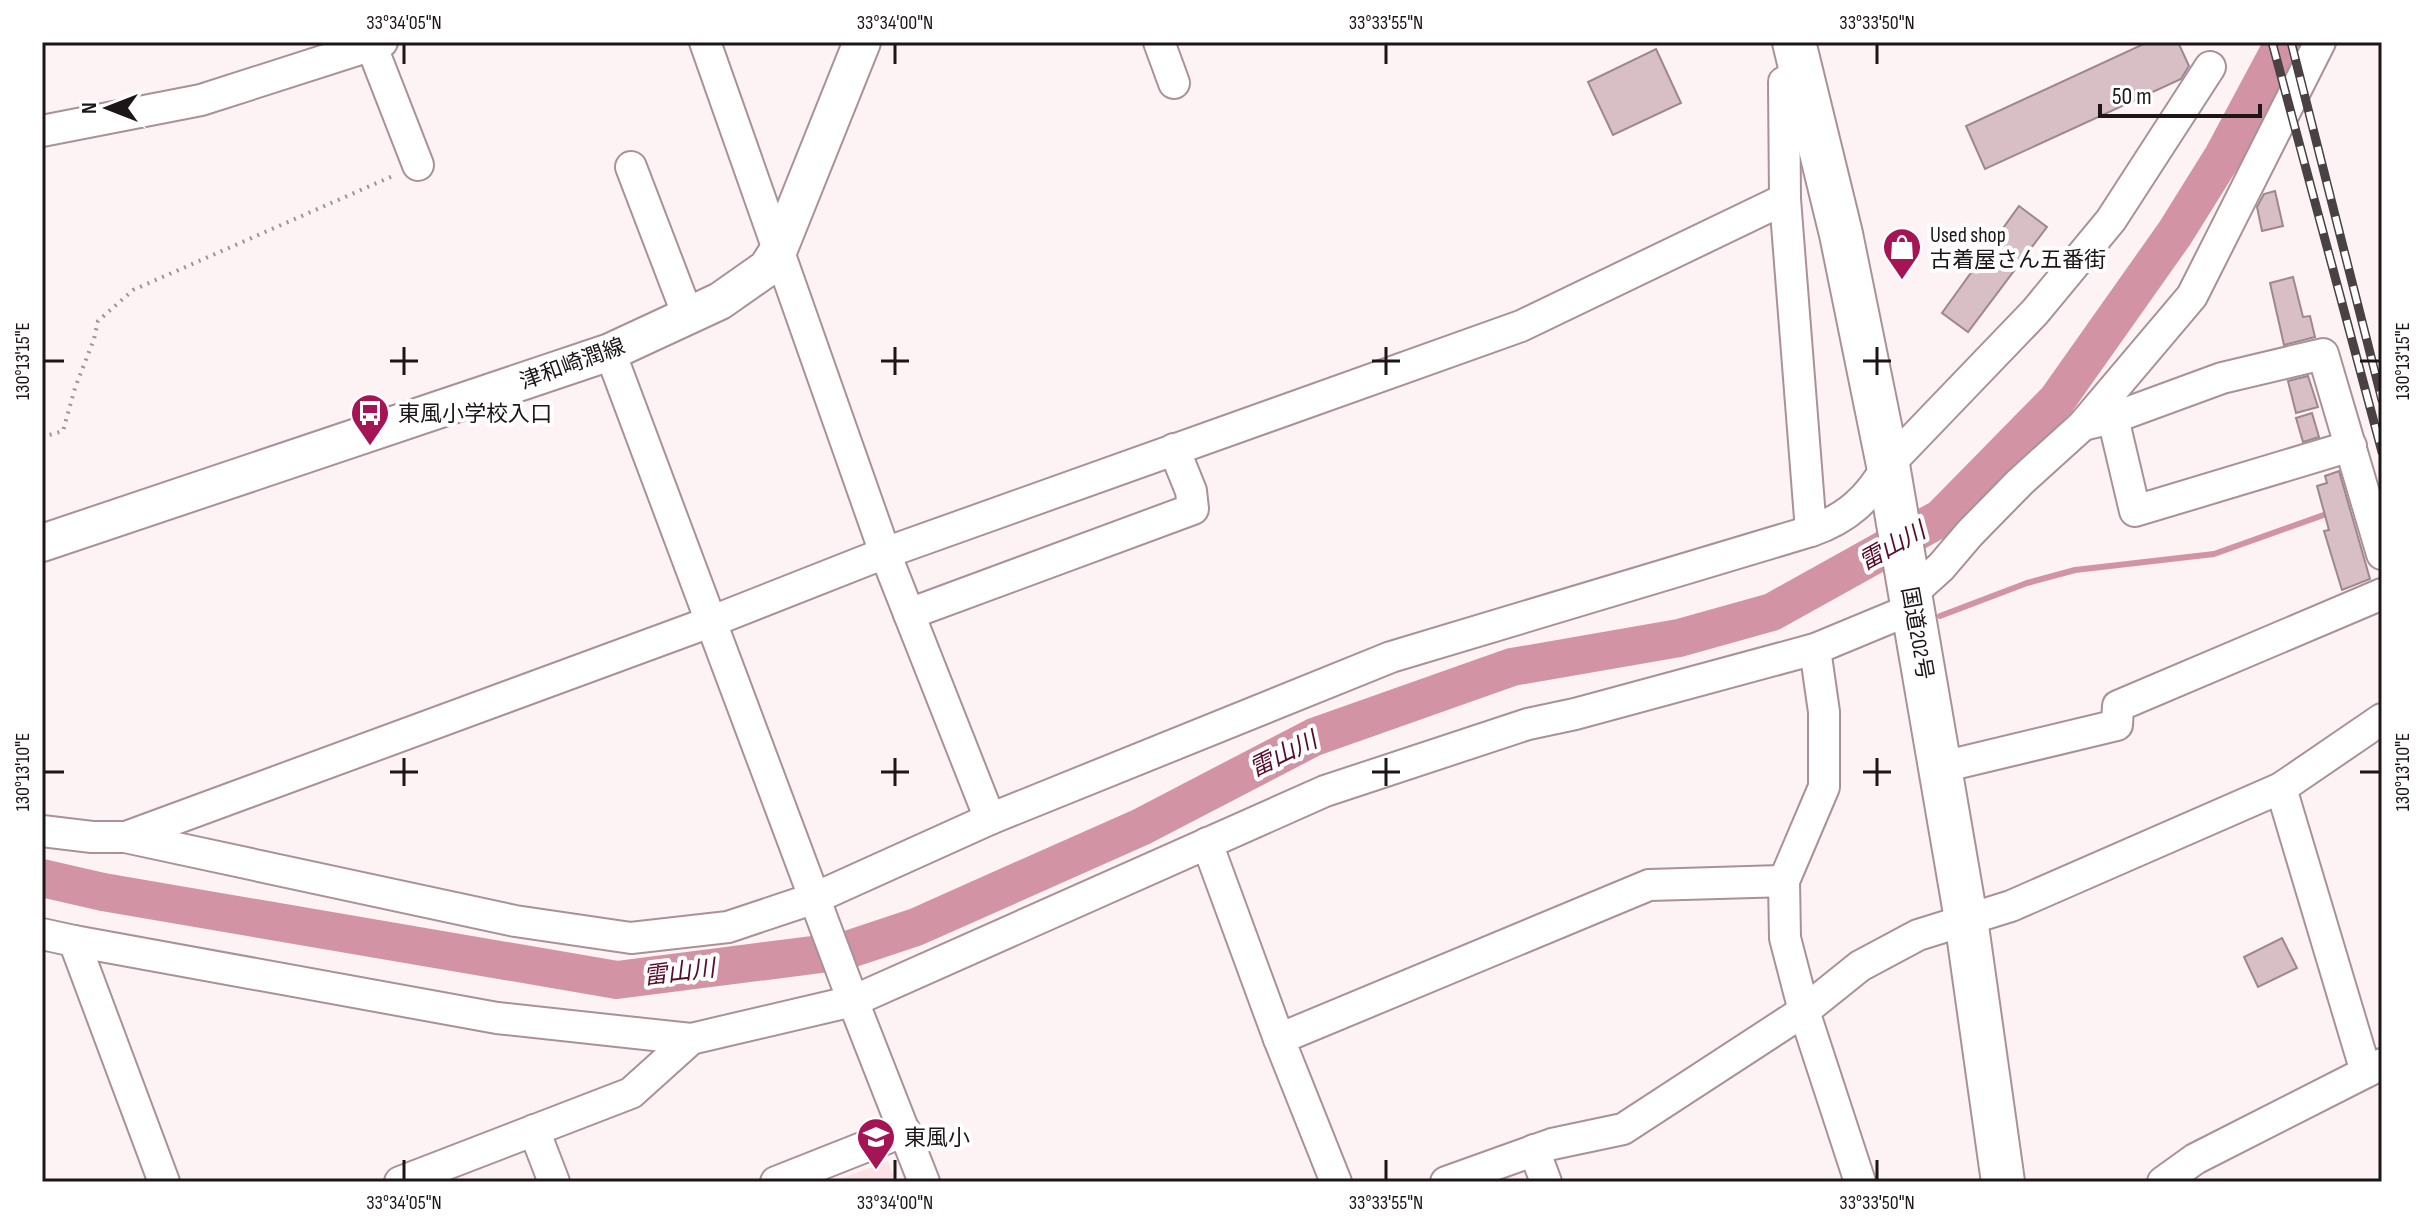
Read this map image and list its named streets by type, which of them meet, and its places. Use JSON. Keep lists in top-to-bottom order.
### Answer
{
  "streets": {
    "highway": ["国道202号"],
    "main road": ["津和崎潤線"]
  },
  "water": ["雷山川"],
  "places": {
    "shop": ["Used shop 古着屋さん五番街"],
    "bus stop": ["東風小学校入口"],
    "school or university": ["東風小"]
  },
  "scale_bar": "50 m",
  "north": "left",
  "coordinates": [
    "33°34'05\"N",
    "33°34'00\"N",
    "33°33'55\"N",
    "33°33'50\"N",
    "130°13'15\"E",
    "130°13'10\"E"
  ]
}
